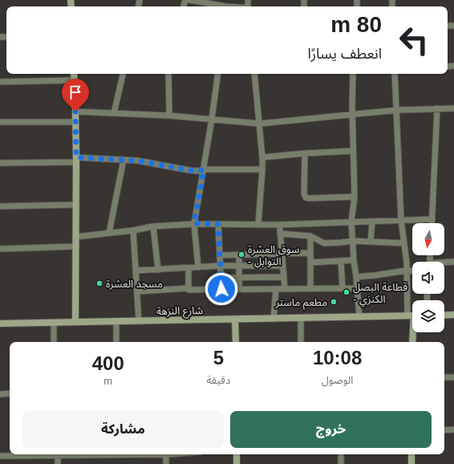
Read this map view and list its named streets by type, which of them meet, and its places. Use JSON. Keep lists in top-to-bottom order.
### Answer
{
  "streets": {
    "street": ["شارع النزهة"]
  },
  "places": [
    "سوق العشرة - التوابل",
    "مسجد العشرة",
    "قطاعة البصل - الكنزي",
    "مطعم ماستر"
  ],
  "north": "bottom",
  "page": {
    "turn": ["80 m", "انعطف يسارًا"],
    "eta": [
      "10:08",
      "الوصول",
      "5",
      "دقيقة",
      "400",
      "m"
    ],
    "buttons": ["خروج", "مشاركة"]
  }
}
